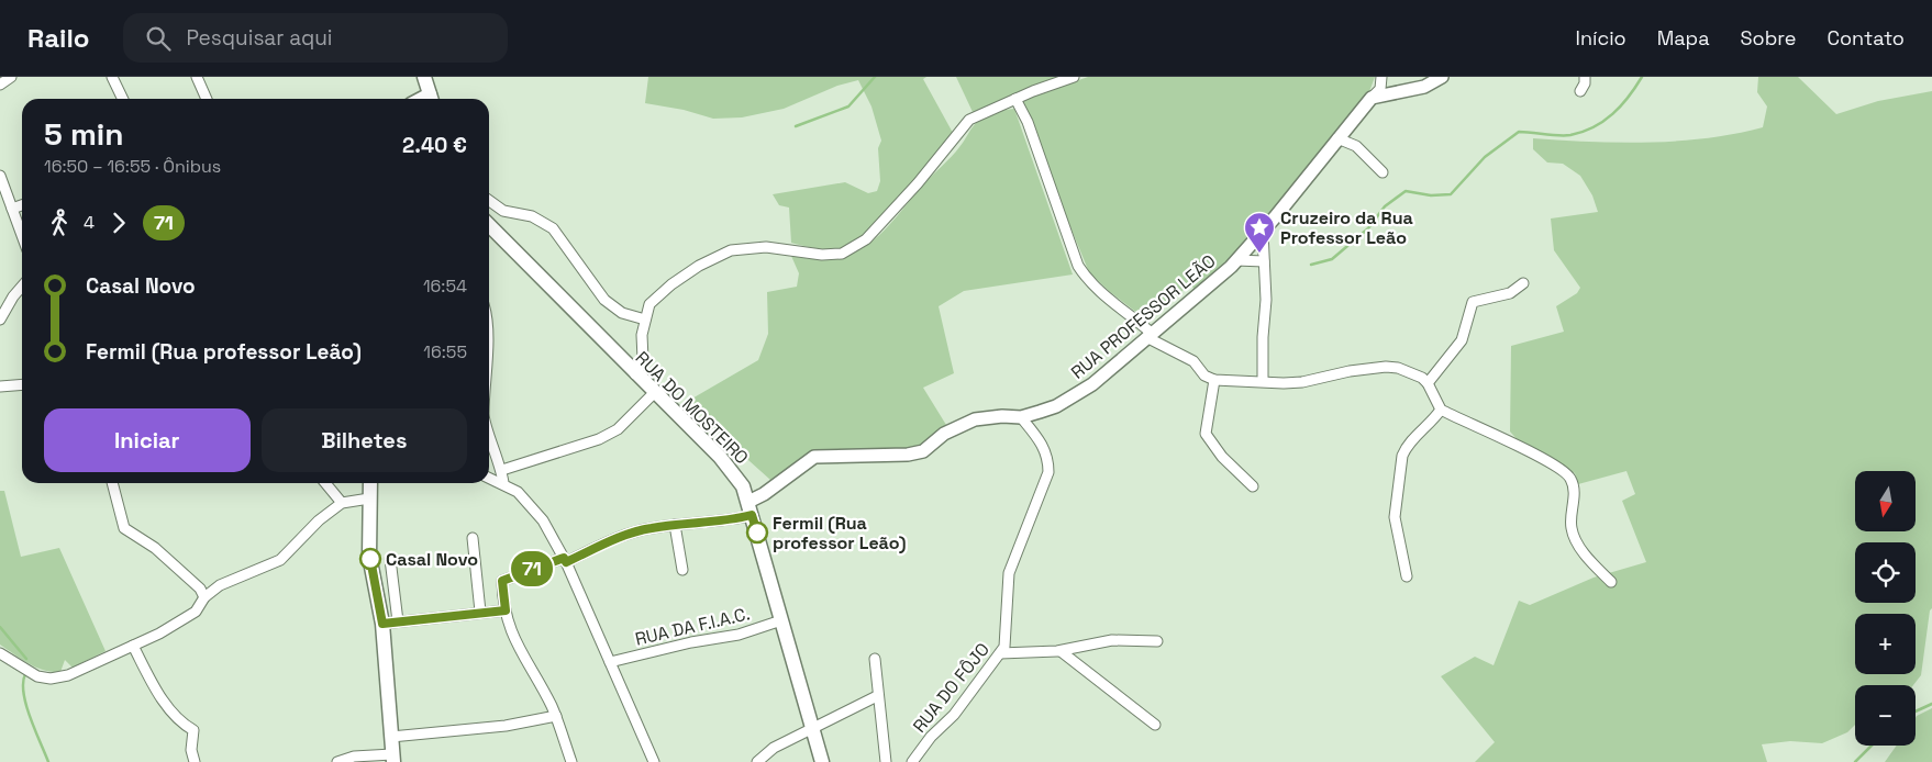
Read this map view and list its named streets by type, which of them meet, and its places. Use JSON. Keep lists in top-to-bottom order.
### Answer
{
  "streets": {
    "main road": ["RUA DO MOSTEIRO"],
    "street": ["RUA PROFESSOR LEÃO", "RUA DA F.I.A.C.", "RUA DO FÔJO"]
  },
  "crossings": [
    ["RUA PROFESSOR LEÃO", "RUA DO MOSTEIRO"],
    ["RUA PROFESSOR LEÃO", "RUA DO FÔJO"],
    ["RUA DO MOSTEIRO", "RUA DA F.I.A.C."]
  ],
  "places": {
    "place": ["Cruzeiro da Rua Professor Leão"],
    "other": ["Fermil (Rua professor Leão)", "Casal Novo"]
  },
  "lines": ["bus line 71"],
  "north": "bottom",
  "page": {
    "header": "Railo",
    "search": "Pesquisar aqui",
    "nav": [
      "Início",
      "Mapa",
      "Sobre",
      "Contato"
    ],
    "on_map": "71",
    "heading": ["5 min", "16:50 – 16:55 · Ônibus", "2.40 €"],
    "legs": ["4", "71"],
    "list": [
      {
        "name": "Casal Novo",
        "value": "16:54"
      },
      {
        "name": "Fermil (Rua professor Leão)",
        "value": "16:55"
      }
    ],
    "buttons": ["Iniciar", "Bilhetes"],
    "map_buttons": ["+", "−"]
  }
}
